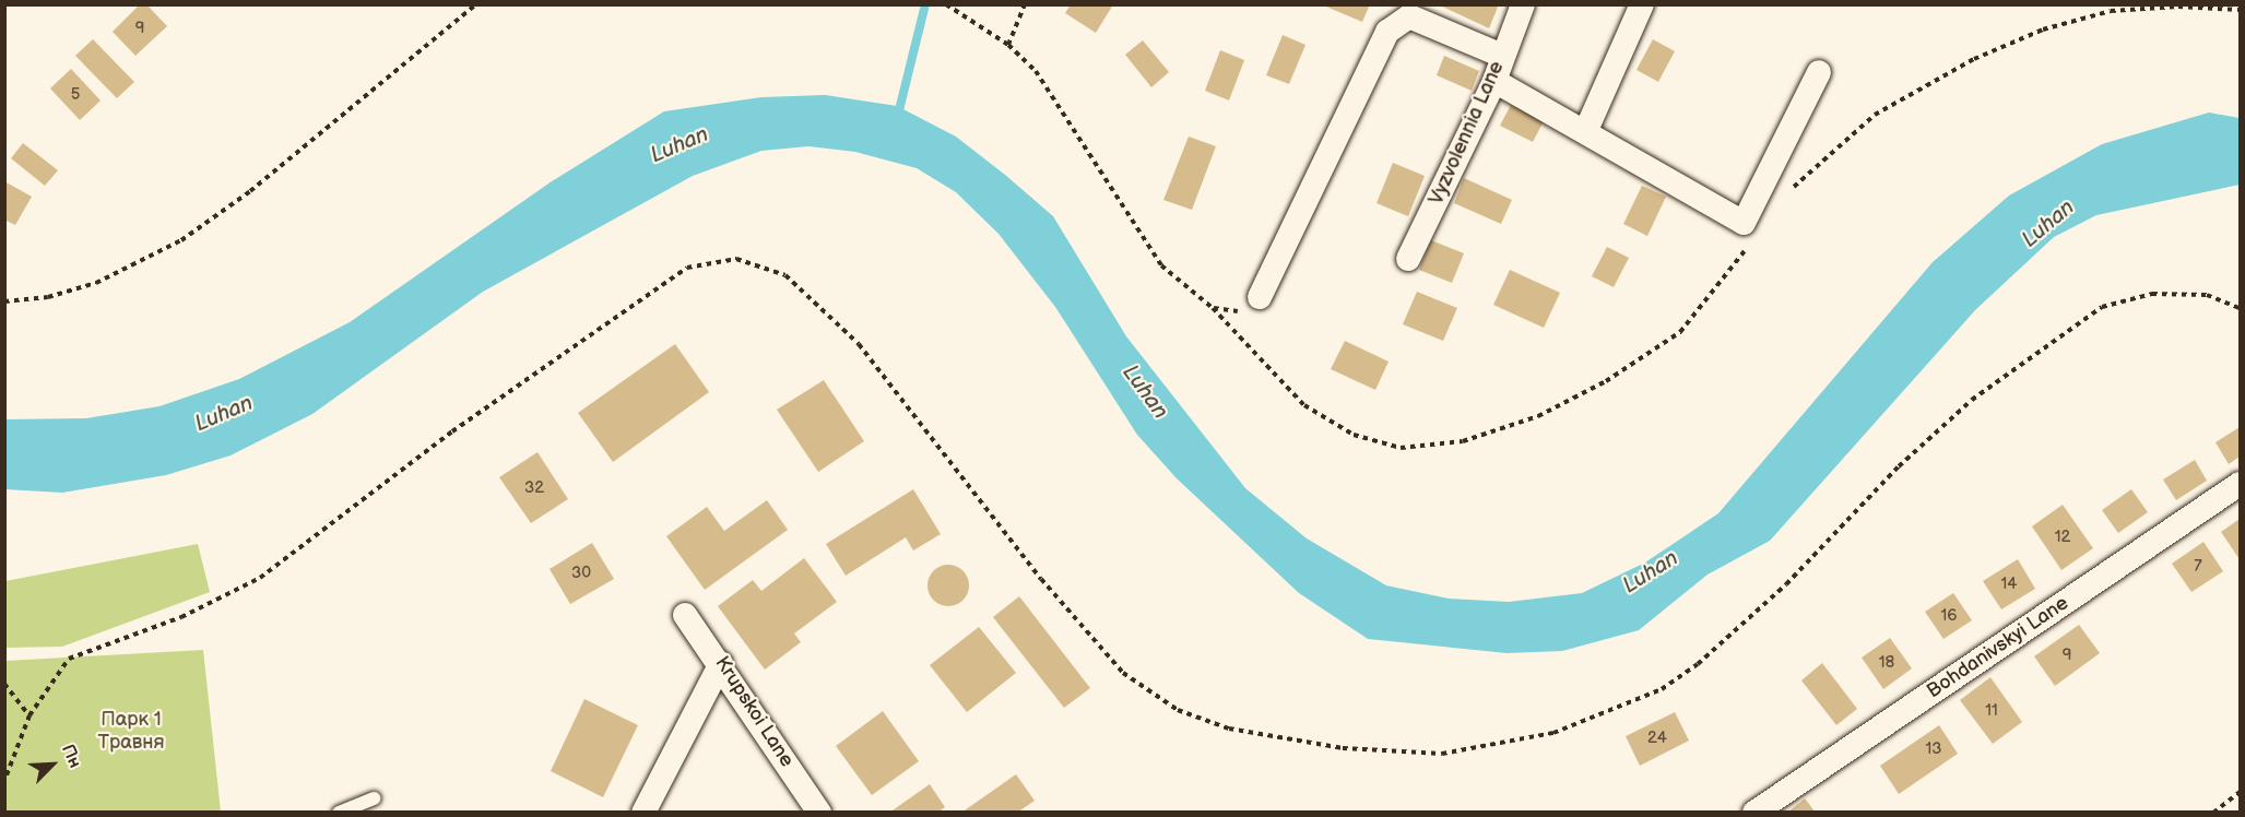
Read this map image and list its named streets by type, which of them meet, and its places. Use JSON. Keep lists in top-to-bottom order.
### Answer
{
  "streets": {
    "street": ["Vyzvolennia Lane", "Bohdanivskyi Lane", "Krupskoi Lane"]
  },
  "water": ["Luhan"],
  "parks": ["Парк 1 Травня"],
  "house_numbers": [
    "9",
    "5",
    "32",
    "12",
    "7",
    "30",
    "14",
    "16",
    "9",
    "18",
    "11",
    "24",
    "13"
  ],
  "north": "top right"
}
